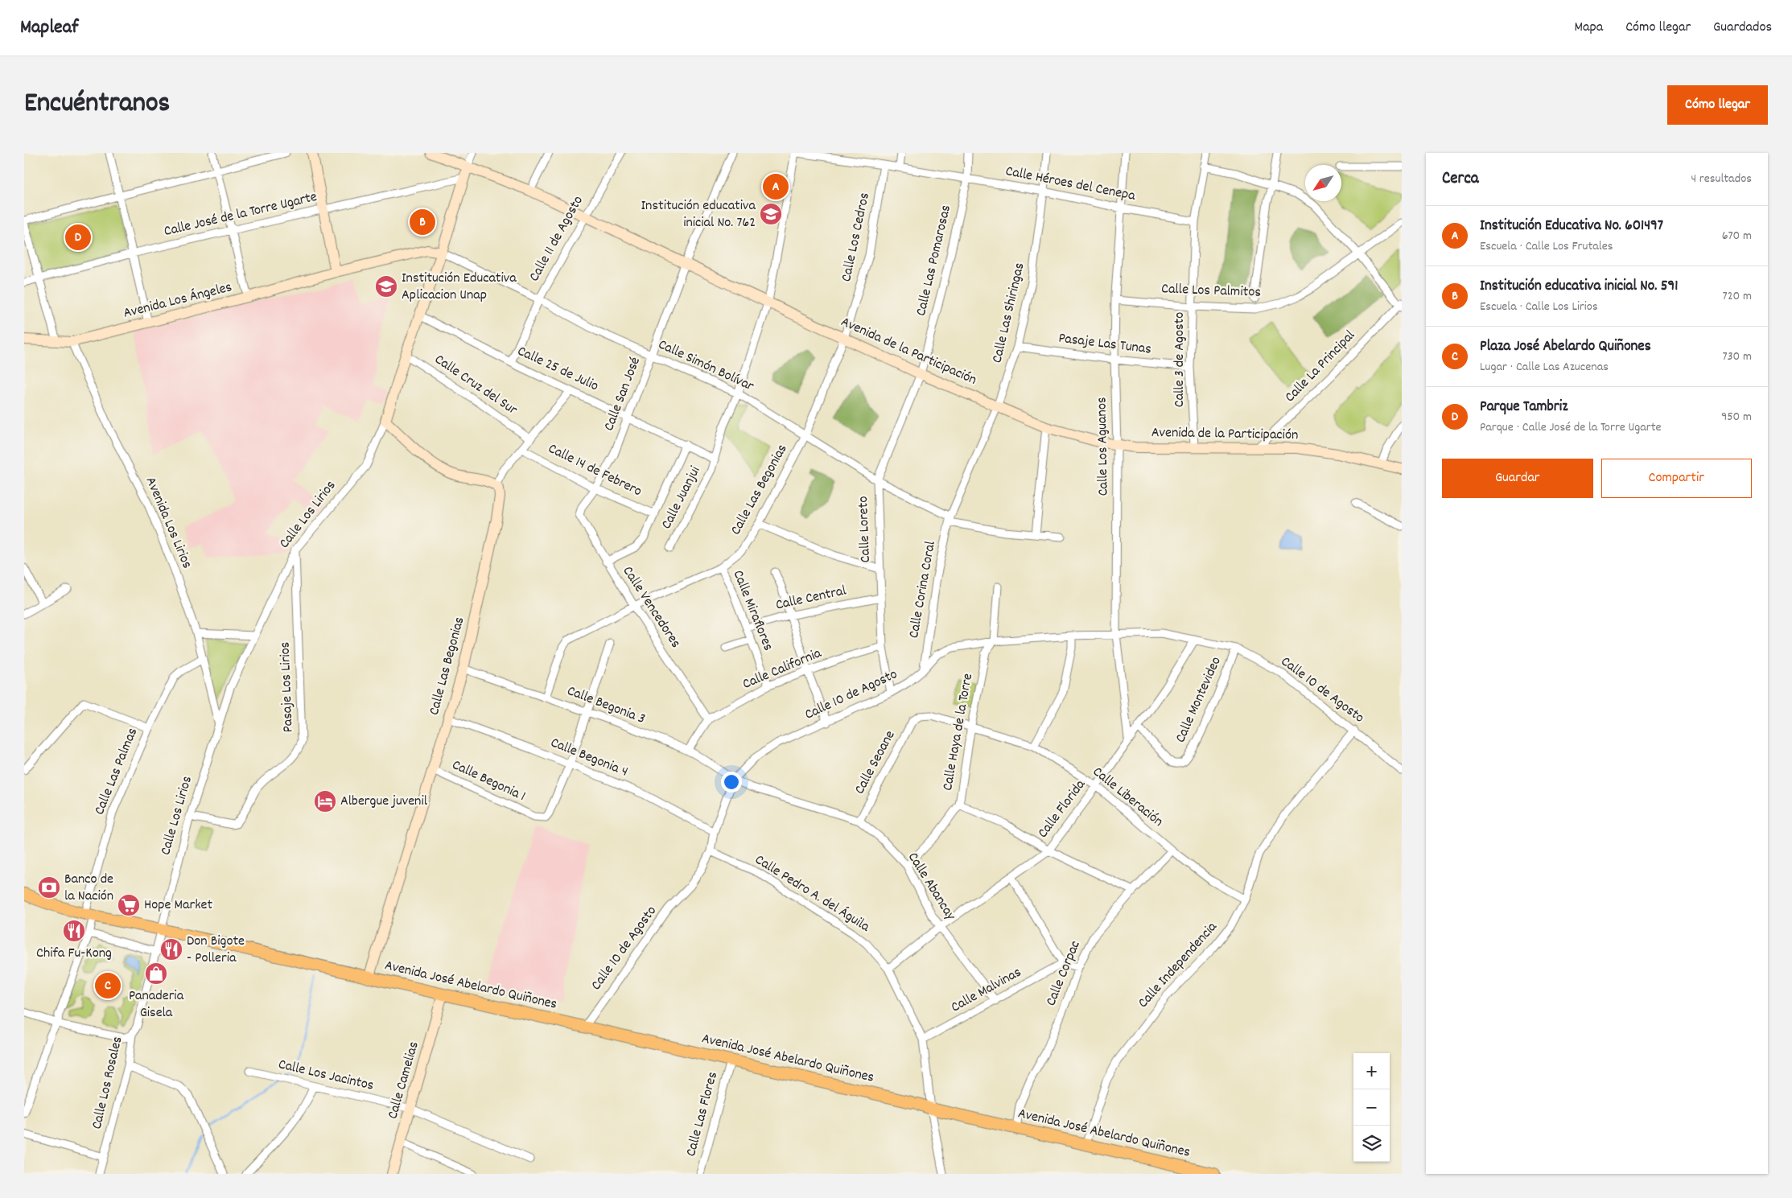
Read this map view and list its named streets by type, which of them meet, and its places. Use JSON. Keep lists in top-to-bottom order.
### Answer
{
  "streets": {
    "main road": ["Avenida José Abelardo Quiñones"],
    "street": [
      "Calle Héroes del Cenepa",
      "Calle José de la Torre Ugarte",
      "Calle Los Cedros",
      "Calle 11 de Agosto",
      "Calle Las Pomarosas",
      "Calle Los Palmitos",
      "Avenida Los Ángeles",
      "Calle Las Shiringas",
      "Pasaje Las Tunas",
      "Avenida de la Participación",
      "Calle 3 de Agosto",
      "Calle Simón Bolívar",
      "Calle La Principal",
      "Calle 25 de Julio",
      "Calle Cruz del Sur",
      "Calle San José",
      "Calle Los Aguanos",
      "Calle 14 de Febrero",
      "Calle Las Begonias",
      "Calle Juanjui",
      "Calle Los Lirios",
      "Avenida Los Lirios",
      "Calle Loreto",
      "Calle Corina Coral",
      "Calle Central",
      "Calle Vencedores",
      "Calle Miraflores",
      "Calle California",
      "Pasaje Los Lirios",
      "Calle 10 de Agosto",
      "Calle Montevideo",
      "Calle Begonia 3",
      "Calle Haya de la Torre",
      "Calle Begonia 4",
      "Calle Seoane",
      "Calle Las Palmas",
      "Calle Begonia 1",
      "Calle Liberación",
      "Calle Florida",
      "Calle Abancay",
      "Calle Pedro A. del Águila",
      "Calle Independencia",
      "Calle Corpac",
      "Calle Malvinas",
      "Calle Los Jacintos",
      "Calle Camelias",
      "Calle Los Rosales",
      "Calle Las Flores"
    ]
  },
  "crossings": [
    ["Calle Héroes del Cenepa", "Calle Los Cedros"],
    ["Calle Héroes del Cenepa", "Calle Las Pomarosas"],
    ["Calle Héroes del Cenepa", "Calle Las Shiringas"],
    ["Calle Héroes del Cenepa", "Calle 3 de Agosto"],
    ["Calle Héroes del Cenepa", "Calle Los Aguanos"],
    ["Calle Héroes del Cenepa", "Calle Juanjui"],
    ["Calle José de la Torre Ugarte", "Calle Los Lirios"],
    ["Calle Los Cedros", "Avenida de la Participación"],
    ["Calle Los Cedros", "Calle Las Begonias"],
    ["Calle 11 de Agosto", "Avenida de la Participación"],
    ["Calle 11 de Agosto", "Calle Simón Bolívar"],
    ["Calle 11 de Agosto", "Calle 25 de Julio"],
    ["Calle Las Pomarosas", "Avenida de la Participación"],
    ["Calle Las Pomarosas", "Calle Loreto"],
    ["Calle Los Palmitos", "Calle 3 de Agosto"],
    ["Calle Los Palmitos", "Calle Los Aguanos"],
    ["Avenida Los Ángeles", "Calle Simón Bolívar"],
    ["Avenida Los Ángeles", "Calle Los Lirios"],
    ["Avenida Los Ángeles", "Avenida Los Lirios"],
    ["Calle Las Shiringas", "Pasaje Las Tunas"],
    ["Calle Las Shiringas", "Avenida de la Participación"],
    ["Calle Las Shiringas", "Calle Simón Bolívar"],
    ["Calle Las Shiringas", "Calle Corina Coral"],
    ["Pasaje Las Tunas", "Calle 3 de Agosto"],
    ["Pasaje Las Tunas", "Calle Los Aguanos"],
    ["Avenida de la Participación", "Calle 3 de Agosto"],
    ["Avenida de la Participación", "Calle La Principal"],
    ["Avenida de la Participación", "Calle San José"],
    ["Avenida de la Participación", "Calle Los Aguanos"],
    ["Avenida de la Participación", "Calle Las Begonias"],
    ["Avenida de la Participación", "Calle Juanjui"],
    ["Avenida de la Participación", "Calle Los Lirios"],
    ["Avenida de la Participación", "Calle Loreto"],
    ["Calle Simón Bolívar", "Calle San José"],
    ["Calle Simón Bolívar", "Calle Las Begonias"],
    ["Calle Simón Bolívar", "Calle Juanjui"],
    ["Calle Simón Bolívar", "Calle Los Lirios"],
    ["Calle Simón Bolívar", "Calle Loreto"],
    ["Calle Simón Bolívar", "Calle Corina Coral"],
    ["Calle 25 de Julio", "Calle San José"],
    ["Calle 25 de Julio", "Calle Juanjui"],
    ["Calle 25 de Julio", "Calle Los Lirios"],
    ["Calle Cruz del Sur", "Calle Los Lirios"],
    ["Calle San José", "Calle 14 de Febrero"],
    ["Calle San José", "Calle Vencedores"],
    ["Calle Los Aguanos", "Calle 10 de Agosto"],
    ["Calle Los Aguanos", "Calle Florida"],
    ["Calle Las Begonias", "Calle Vencedores"],
    ["Calle Las Begonias", "Calle Miraflores"],
    ["Calle Las Begonias", "Calle Begonia 3"],
    ["Calle Las Begonias", "Calle Begonia 4"],
    ["Calle Las Begonias", "Calle Begonia 1"],
    ["Calle Las Begonias", "Avenida José Abelardo Quiñones"],
    ["Calle Los Lirios", "Avenida Los Lirios"],
    ["Calle Los Lirios", "Pasaje Los Lirios"],
    ["Calle Los Lirios", "Avenida José Abelardo Quiñones"],
    ["Calle Los Lirios", "Calle Los Rosales"],
    ["Avenida Los Lirios", "Calle Las Palmas"],
    ["Calle Loreto", "Calle Central"],
    ["Calle Loreto", "Calle California"],
    ["Calle Loreto", "Calle 10 de Agosto"],
    ["Calle Corina Coral", "Calle 10 de Agosto"],
    ["Calle Central", "Calle Miraflores"],
    ["Calle Vencedores", "Calle California"],
    ["Calle Miraflores", "Calle California"],
    ["Calle California", "Calle Begonia 3"],
    ["Calle 10 de Agosto", "Calle Montevideo"],
    ["Calle 10 de Agosto", "Calle Begonia 3"],
    ["Calle 10 de Agosto", "Calle Haya de la Torre"],
    ["Calle 10 de Agosto", "Calle Begonia 4"],
    ["Calle 10 de Agosto", "Calle Florida"],
    ["Calle 10 de Agosto", "Calle Abancay"],
    ["Calle 10 de Agosto", "Calle Pedro A. del Águila"],
    ["Calle 10 de Agosto", "Calle Independencia"],
    ["Calle 10 de Agosto", "Avenida José Abelardo Quiñones"],
    ["Calle Montevideo", "Calle Florida"],
    ["Calle Begonia 3", "Calle Abancay"],
    ["Calle Haya de la Torre", "Calle Liberación"],
    ["Calle Haya de la Torre", "Calle Abancay"],
    ["Calle Begonia 4", "Calle Begonia 1"],
    ["Calle Seoane", "Calle Liberación"],
    ["Calle Seoane", "Calle Abancay"],
    ["Calle Las Palmas", "Avenida José Abelardo Quiñones"],
    ["Calle Liberación", "Calle Florida"],
    ["Calle Liberación", "Calle Independencia"],
    ["Calle Liberación", "Calle Corpac"],
    ["Calle Florida", "Calle Abancay"],
    ["Calle Florida", "Calle Pedro A. del Águila"],
    ["Calle Abancay", "Calle Malvinas"],
    ["Calle Pedro A. del Águila", "Avenida José Abelardo Quiñones"],
    ["Calle Pedro A. del Águila", "Calle Malvinas"],
    ["Calle Independencia", "Avenida José Abelardo Quiñones"],
    ["Calle Corpac", "Avenida José Abelardo Quiñones"],
    ["Avenida José Abelardo Quiñones", "Calle Camelias"],
    ["Avenida José Abelardo Quiñones", "Calle Los Rosales"],
    ["Avenida José Abelardo Quiñones", "Calle Las Flores"],
    ["Calle Los Jacintos", "Calle Camelias"]
  ],
  "places": {
    "school or university": ["Institución educativa inicial No. 762", "Institución Educativa Aplicacion Unap"],
    "hotel": ["Albergue juvenil"],
    "bank": ["Banco de la Nación"],
    "supermarket": ["Hope Market"],
    "restaurant": ["Chifa Fu-Kong", "Don Bigote - Polleria"],
    "shop": ["Panaderia Gisela"]
  },
  "north": "bottom left",
  "page": {
    "header": "Mapleaf",
    "nav": ["Mapa", "Cómo llegar", "Guardados"],
    "title": "Encuéntranos",
    "buttons": [
      "Cómo llegar",
      ["Guardar", "Compartir"]
    ],
    "heading": ["Cerca", "4 resultados"],
    "pins": [
      "A",
      "B",
      "D",
      "C"
    ],
    "list": [
      {
        "mark": "A",
        "name": "Institución Educativa No. 601497",
        "note": "Escuela · Calle Los Frutales",
        "value": "670 m"
      },
      {
        "mark": "B",
        "name": "Institución educativa inicial No. 591",
        "note": "Escuela · Calle Los Lirios",
        "value": "720 m"
      },
      {
        "mark": "C",
        "name": "Plaza José Abelardo Quiñones",
        "note": "Lugar · Calle Las Azucenas",
        "value": "730 m"
      },
      {
        "mark": "D",
        "name": "Parque Tambriz",
        "note": "Parque · Calle José de la Torre Ugarte",
        "value": "950 m"
      }
    ],
    "map_buttons": ["+", "−"]
  }
}
